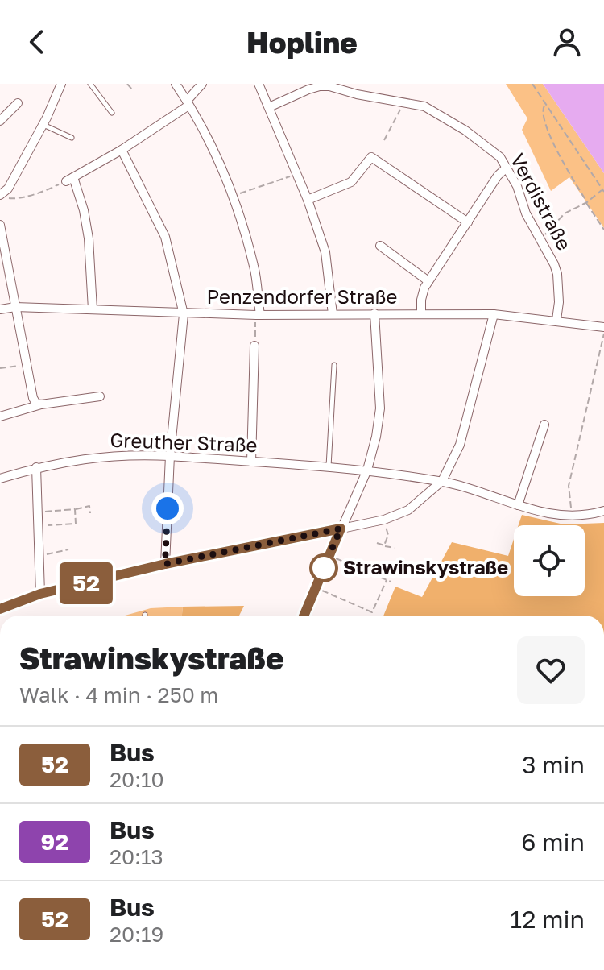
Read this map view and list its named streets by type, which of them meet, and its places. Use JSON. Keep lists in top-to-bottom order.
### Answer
{
  "streets": {
    "street": ["Verdistraße", "Penzendorfer Straße", "Greuther Straße"]
  },
  "crossings": [
    ["Verdistraße", "Penzendorfer Straße"]
  ],
  "places": ["Strawinskystraße"],
  "lines": ["bus line 52"],
  "page": {
    "header": "Hopline",
    "on_map": "52",
    "heading": ["Strawinskystraße", "Walk · 4 min · 250 m"],
    "list": [
      {
        "mark": "52",
        "name": "Bus",
        "note": "20:10",
        "value": "3 min"
      },
      {
        "mark": "92",
        "name": "Bus",
        "note": "20:13",
        "value": "6 min"
      },
      {
        "mark": "52",
        "name": "Bus",
        "note": "20:19",
        "value": "12 min"
      }
    ]
  }
}
